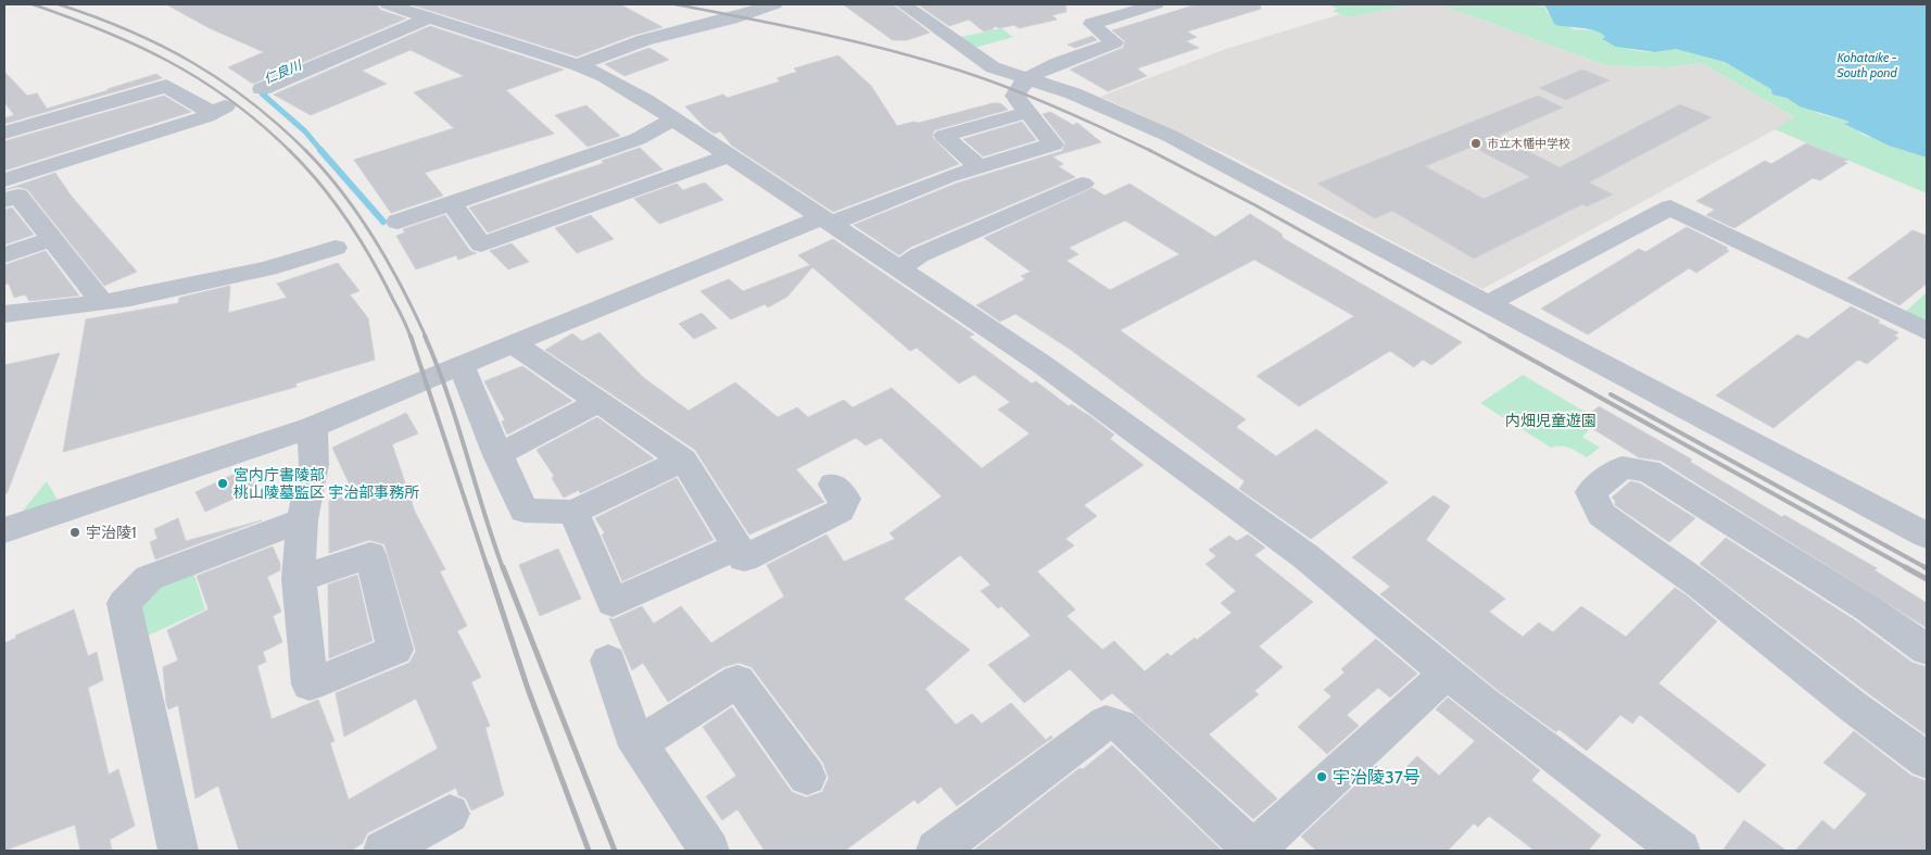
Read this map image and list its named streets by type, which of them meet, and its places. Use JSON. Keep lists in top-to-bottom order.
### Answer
{
  "water": ["Kohataike - South pond", "仁良川"],
  "parks": ["内畑児童遊園"],
  "places": [
    "市立木幡中学校",
    "宮内庁書陵部 桃山陵墓監区 宇治部事務所",
    "宇治陵1",
    "宇治陵37号"
  ]
}
